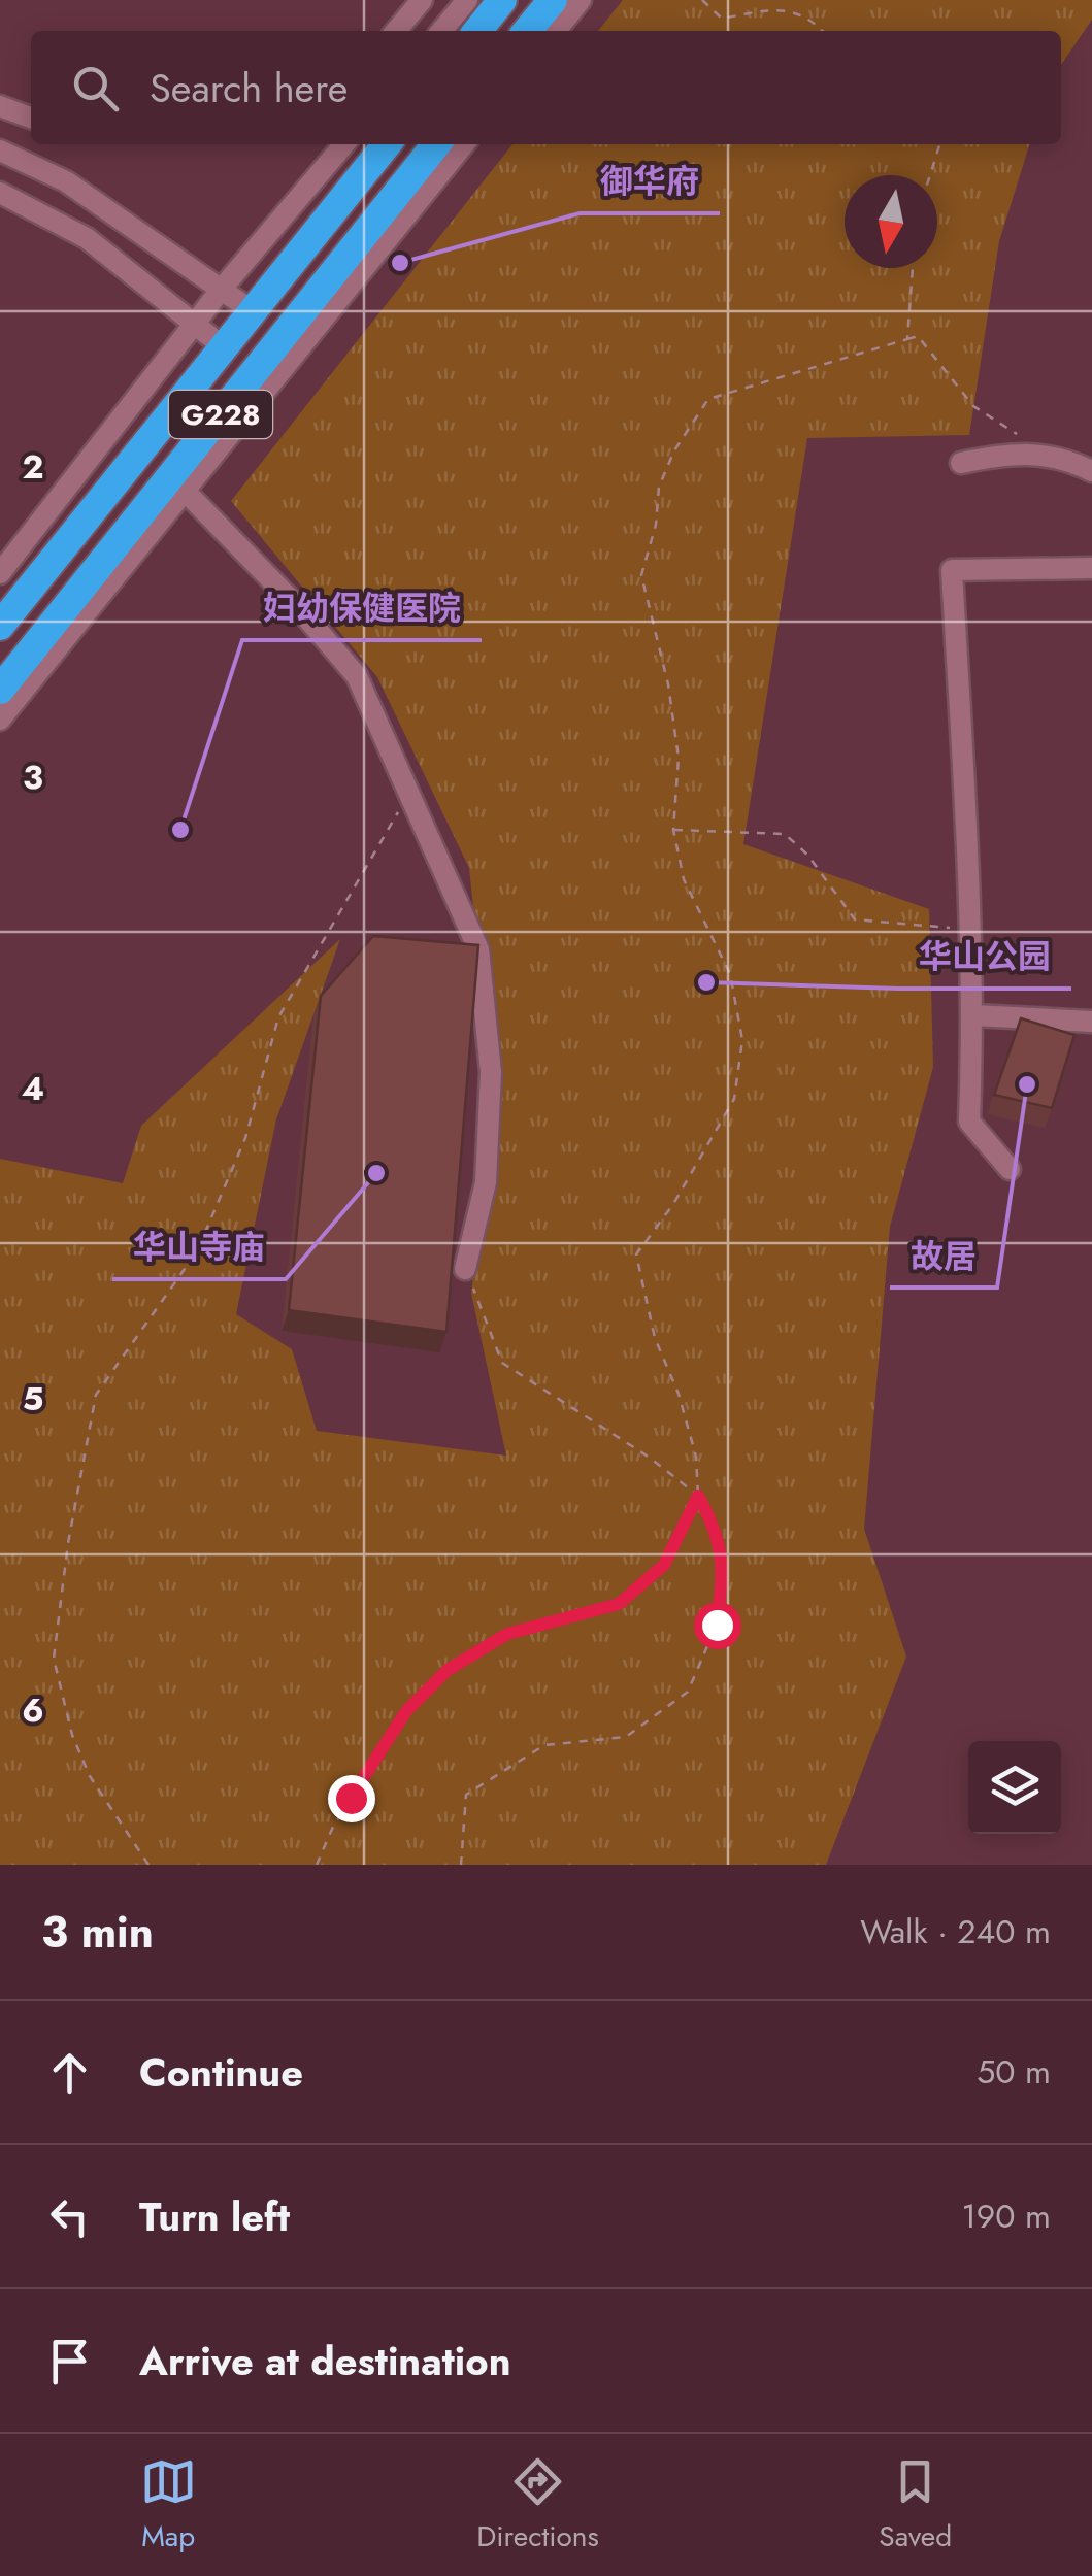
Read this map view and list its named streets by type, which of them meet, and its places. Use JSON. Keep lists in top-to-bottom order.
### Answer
{
  "streets": {
    "highway": ["G228"]
  },
  "places": [
    "御华府",
    "妇幼保健医院",
    "华山公园",
    "故居",
    "华山寺庙"
  ],
  "north": "bottom",
  "page": {
    "search": "Search here",
    "heading": ["3 min", "Walk · 240 m"],
    "list": [
      ["Continue", "50 m"],
      ["Turn left", "190 m"],
      "Arrive at destination"
    ],
    "nav": ["Map", "Directions", "Saved"]
  },
  "grid": {
    "rows": [
      "2",
      "3",
      "4",
      "5",
      "6"
    ]
  }
}
